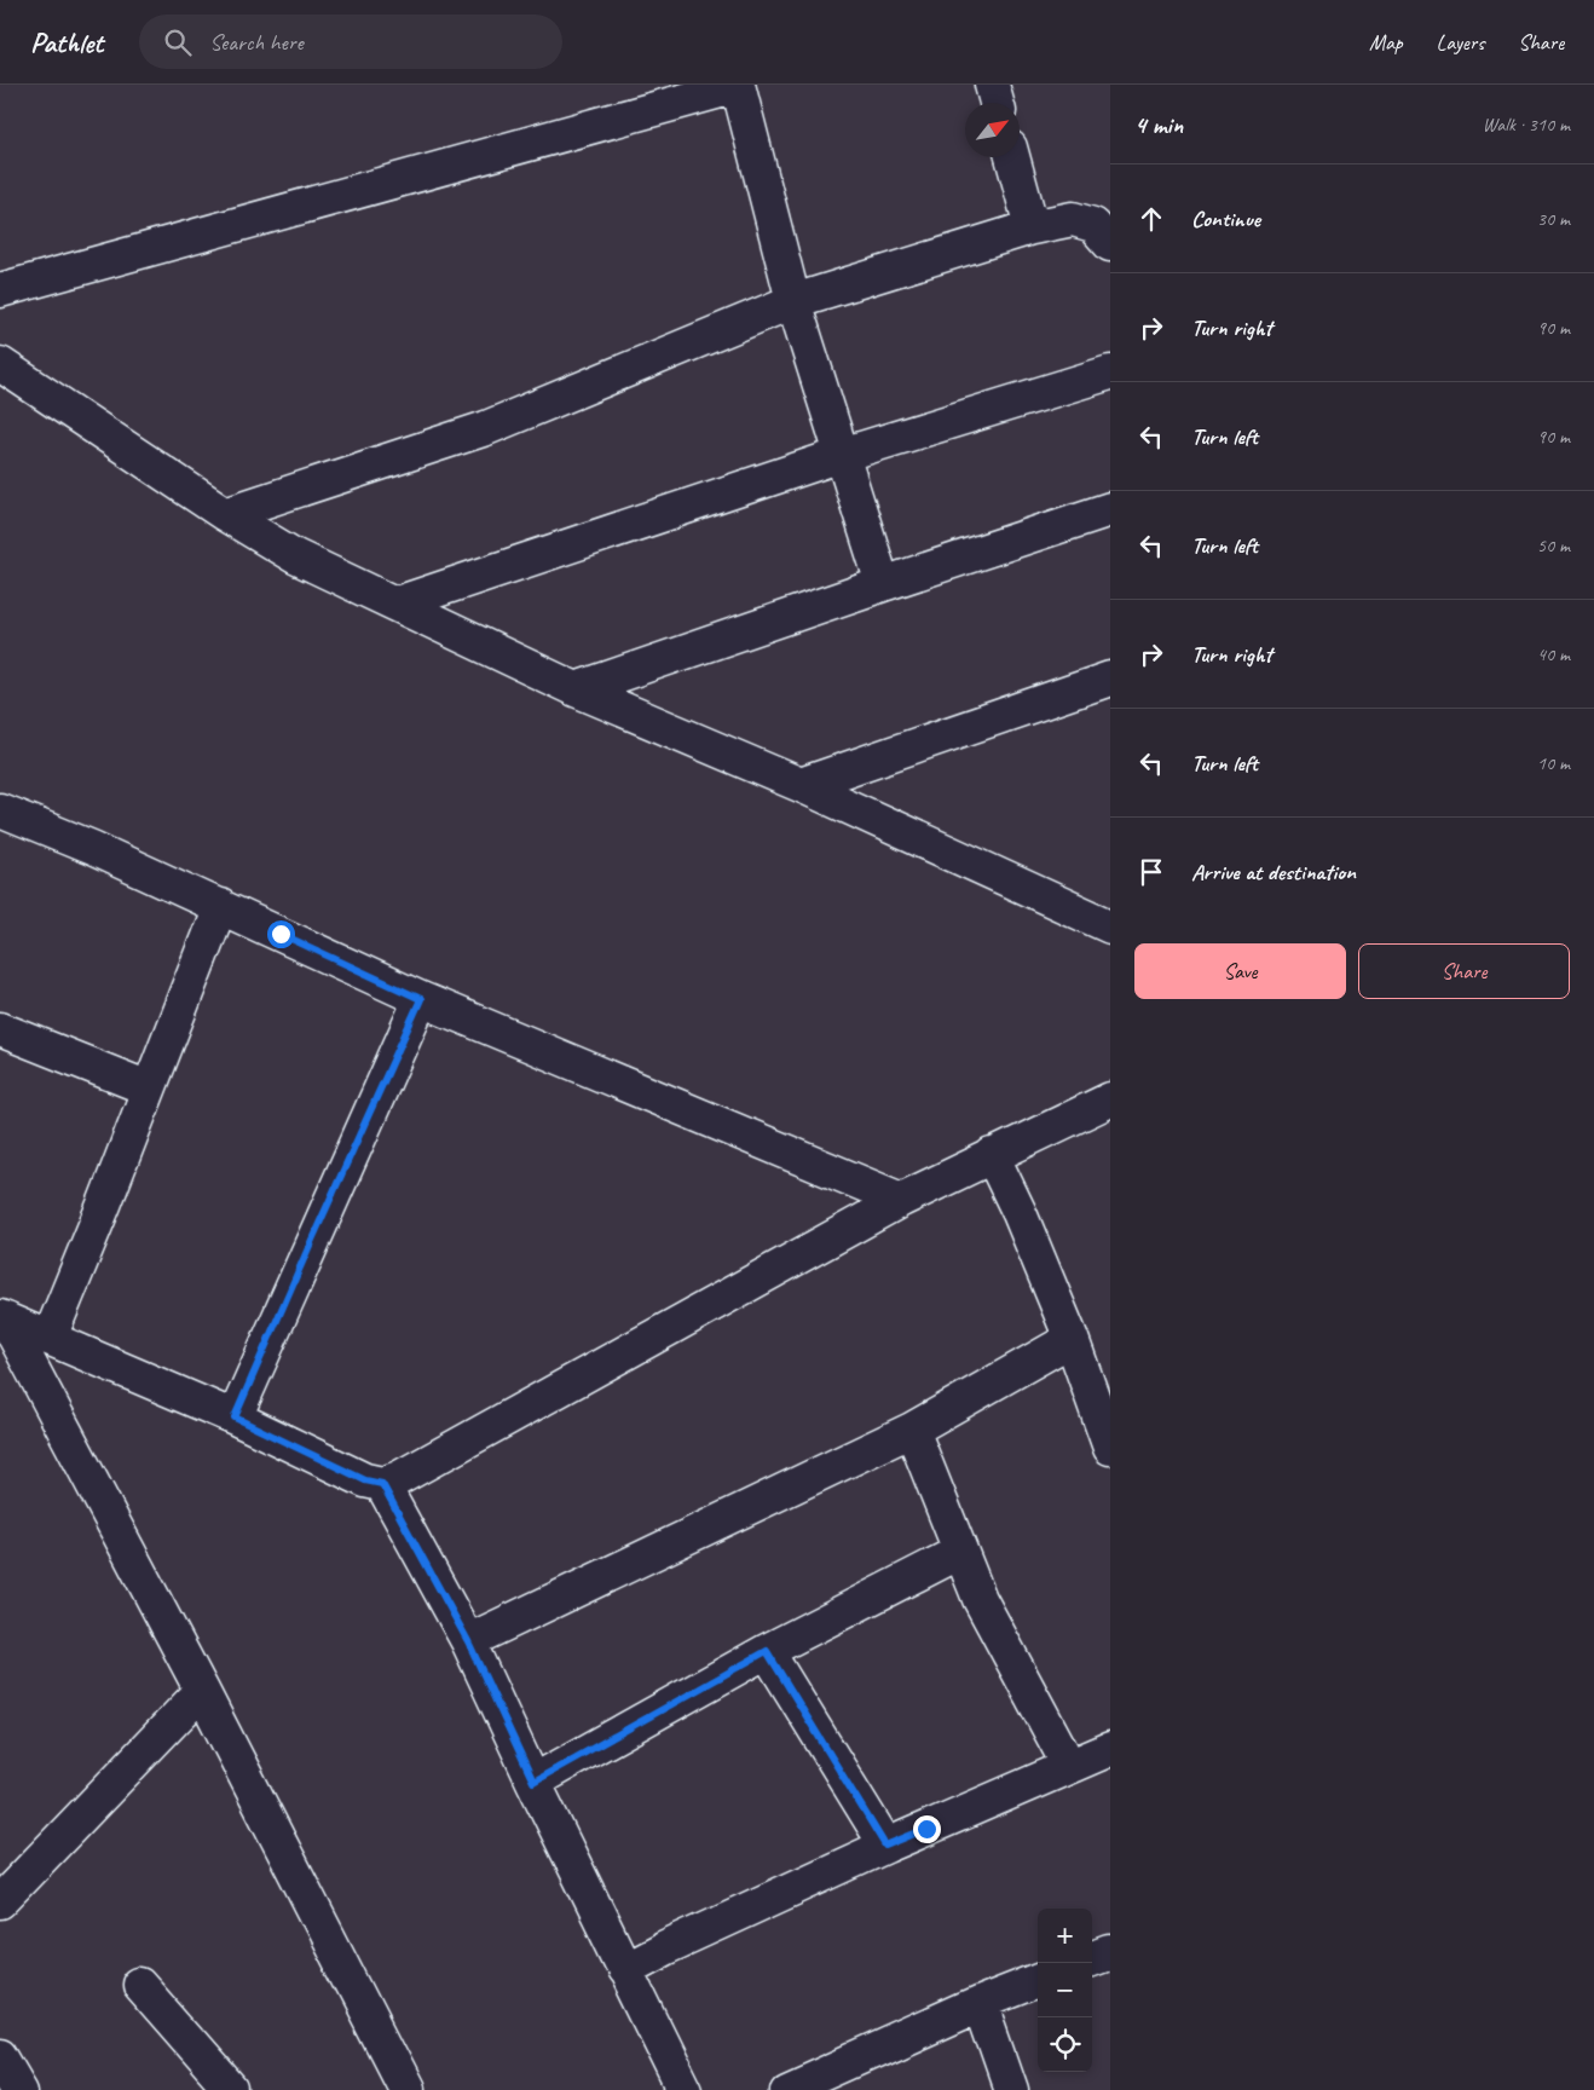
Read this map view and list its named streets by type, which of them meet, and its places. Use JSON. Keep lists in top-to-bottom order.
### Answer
{
  "north": "top right",
  "page": {
    "header": "Pathlet",
    "search": "Search here",
    "nav": ["Map", "Layers", "Share"],
    "heading": ["4 min", "Walk · 310 m"],
    "list": [
      ["Continue", "30 m"],
      ["Turn right", "90 m"],
      ["Turn left", "90 m"],
      ["Turn left", "50 m"],
      ["Turn right", "40 m"],
      ["Turn left", "10 m"],
      "Arrive at destination"
    ],
    "buttons": ["Save", "Share"],
    "map_buttons": ["+", "−"]
  }
}
